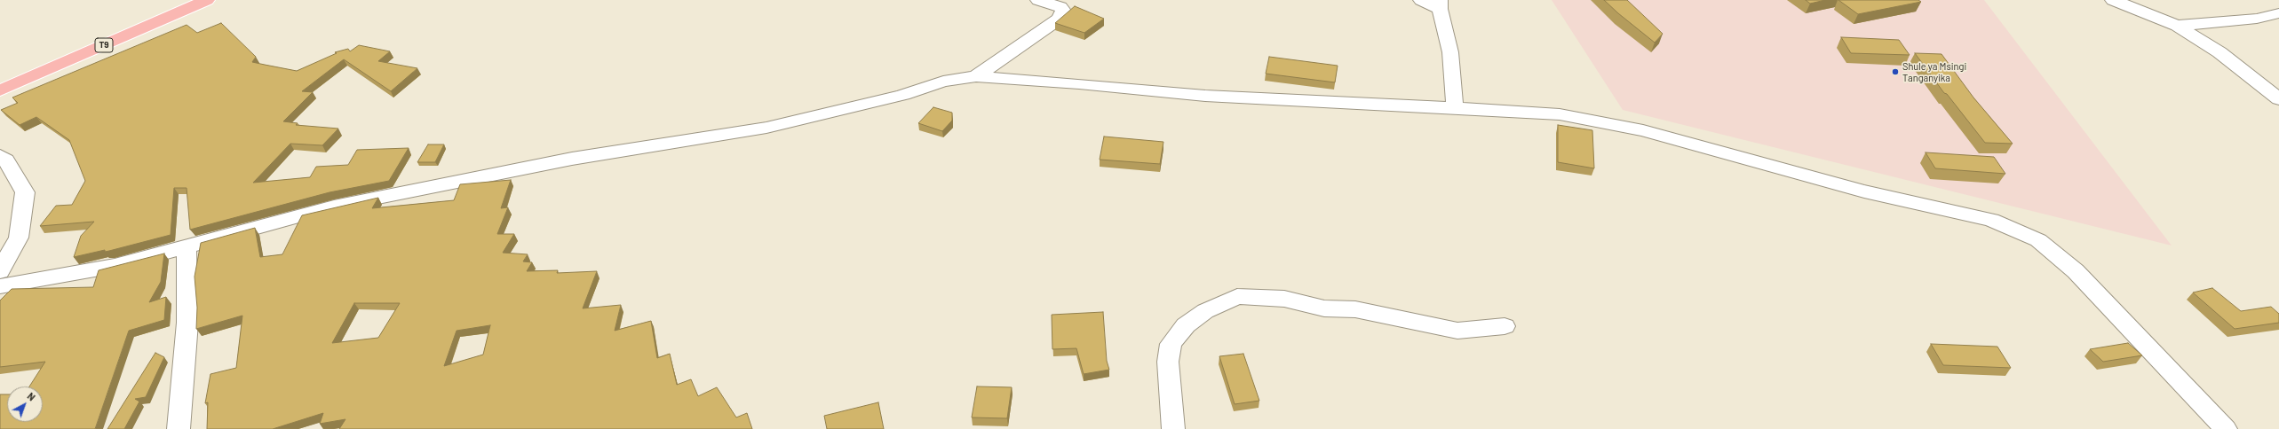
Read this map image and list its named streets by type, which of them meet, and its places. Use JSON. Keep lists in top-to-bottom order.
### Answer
{
  "streets": {
    "highway": ["T9"]
  },
  "places": ["Shule ya Msingi Tanganyika"],
  "north": "top right"
}
